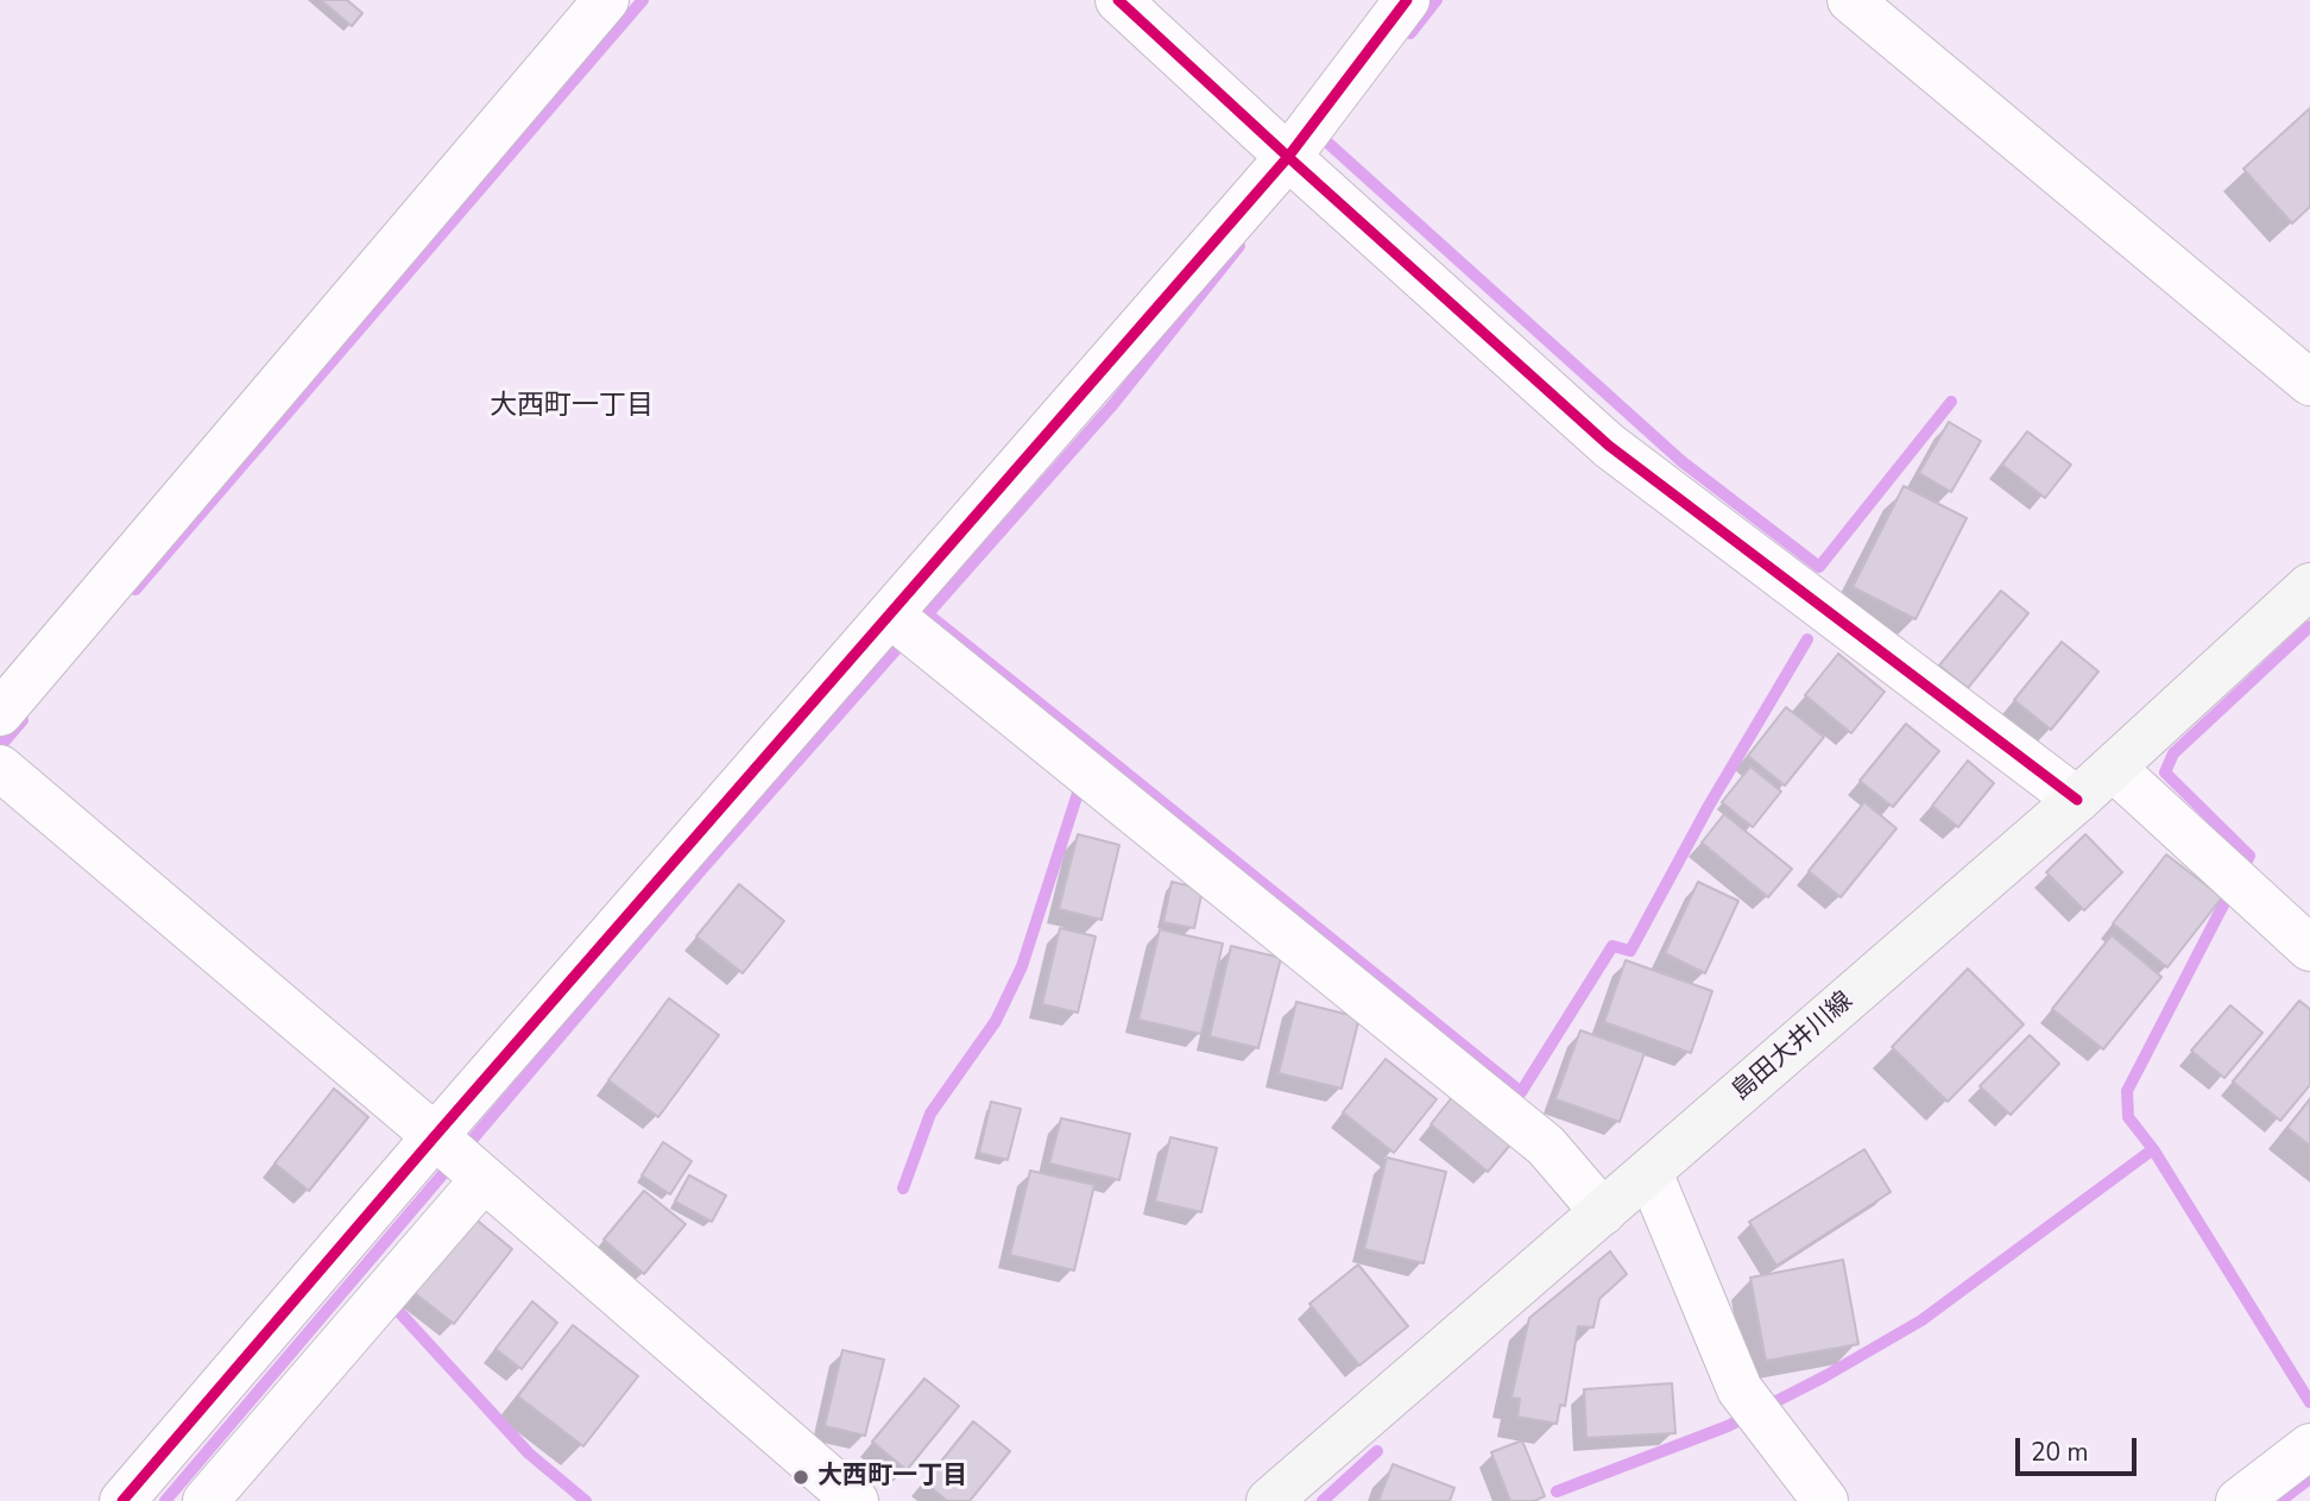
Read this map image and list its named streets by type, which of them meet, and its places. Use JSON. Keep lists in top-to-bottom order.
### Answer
{
  "streets": {
    "main road": ["島田大井川線"]
  },
  "districts": ["大西町一丁目"],
  "places": ["大西町一丁目"],
  "scale_bar": "20 m"
}
